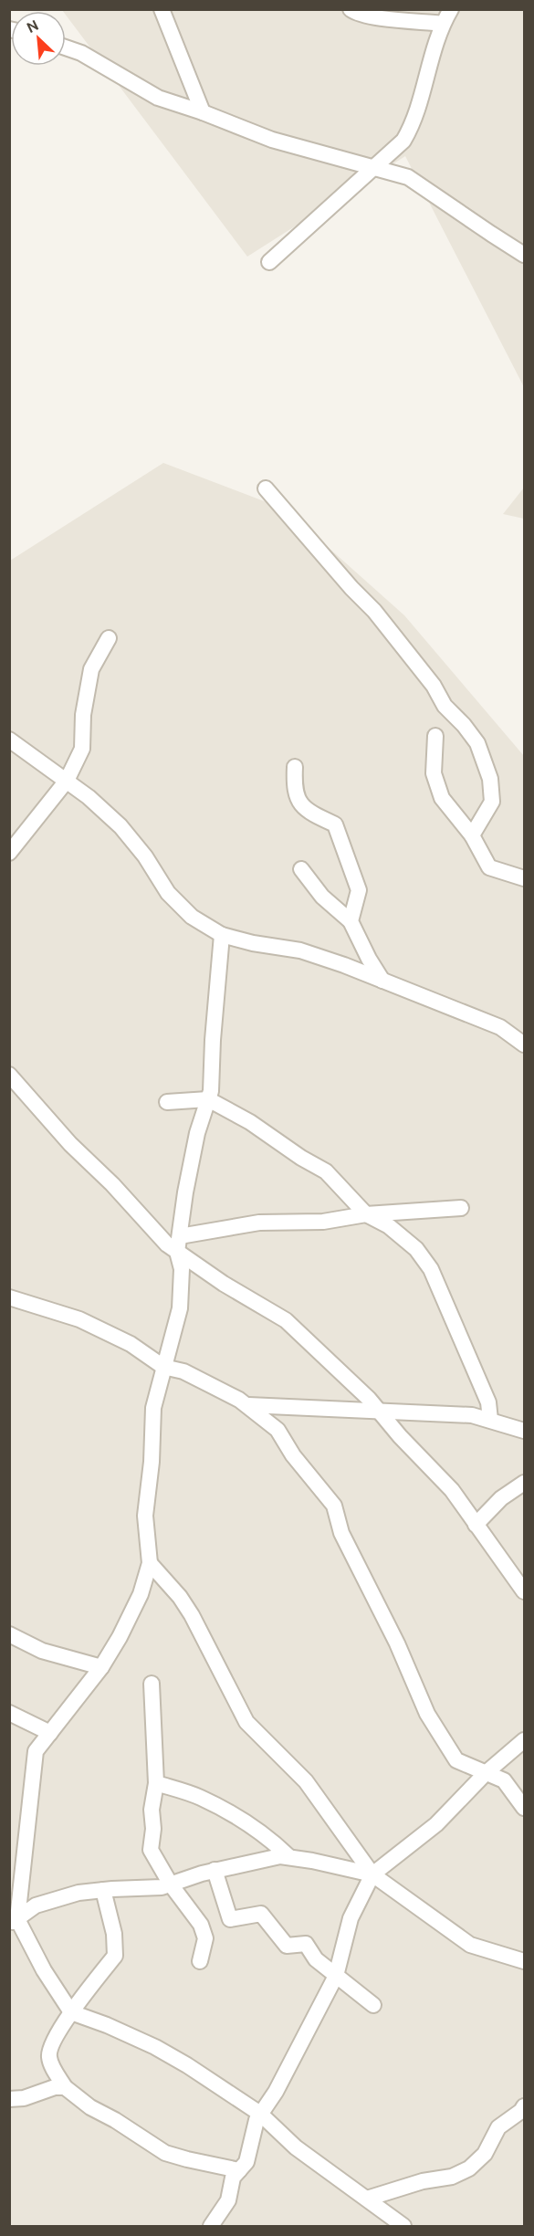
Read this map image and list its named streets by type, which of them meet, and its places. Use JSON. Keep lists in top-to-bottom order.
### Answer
{
  "north": "top left"
}
